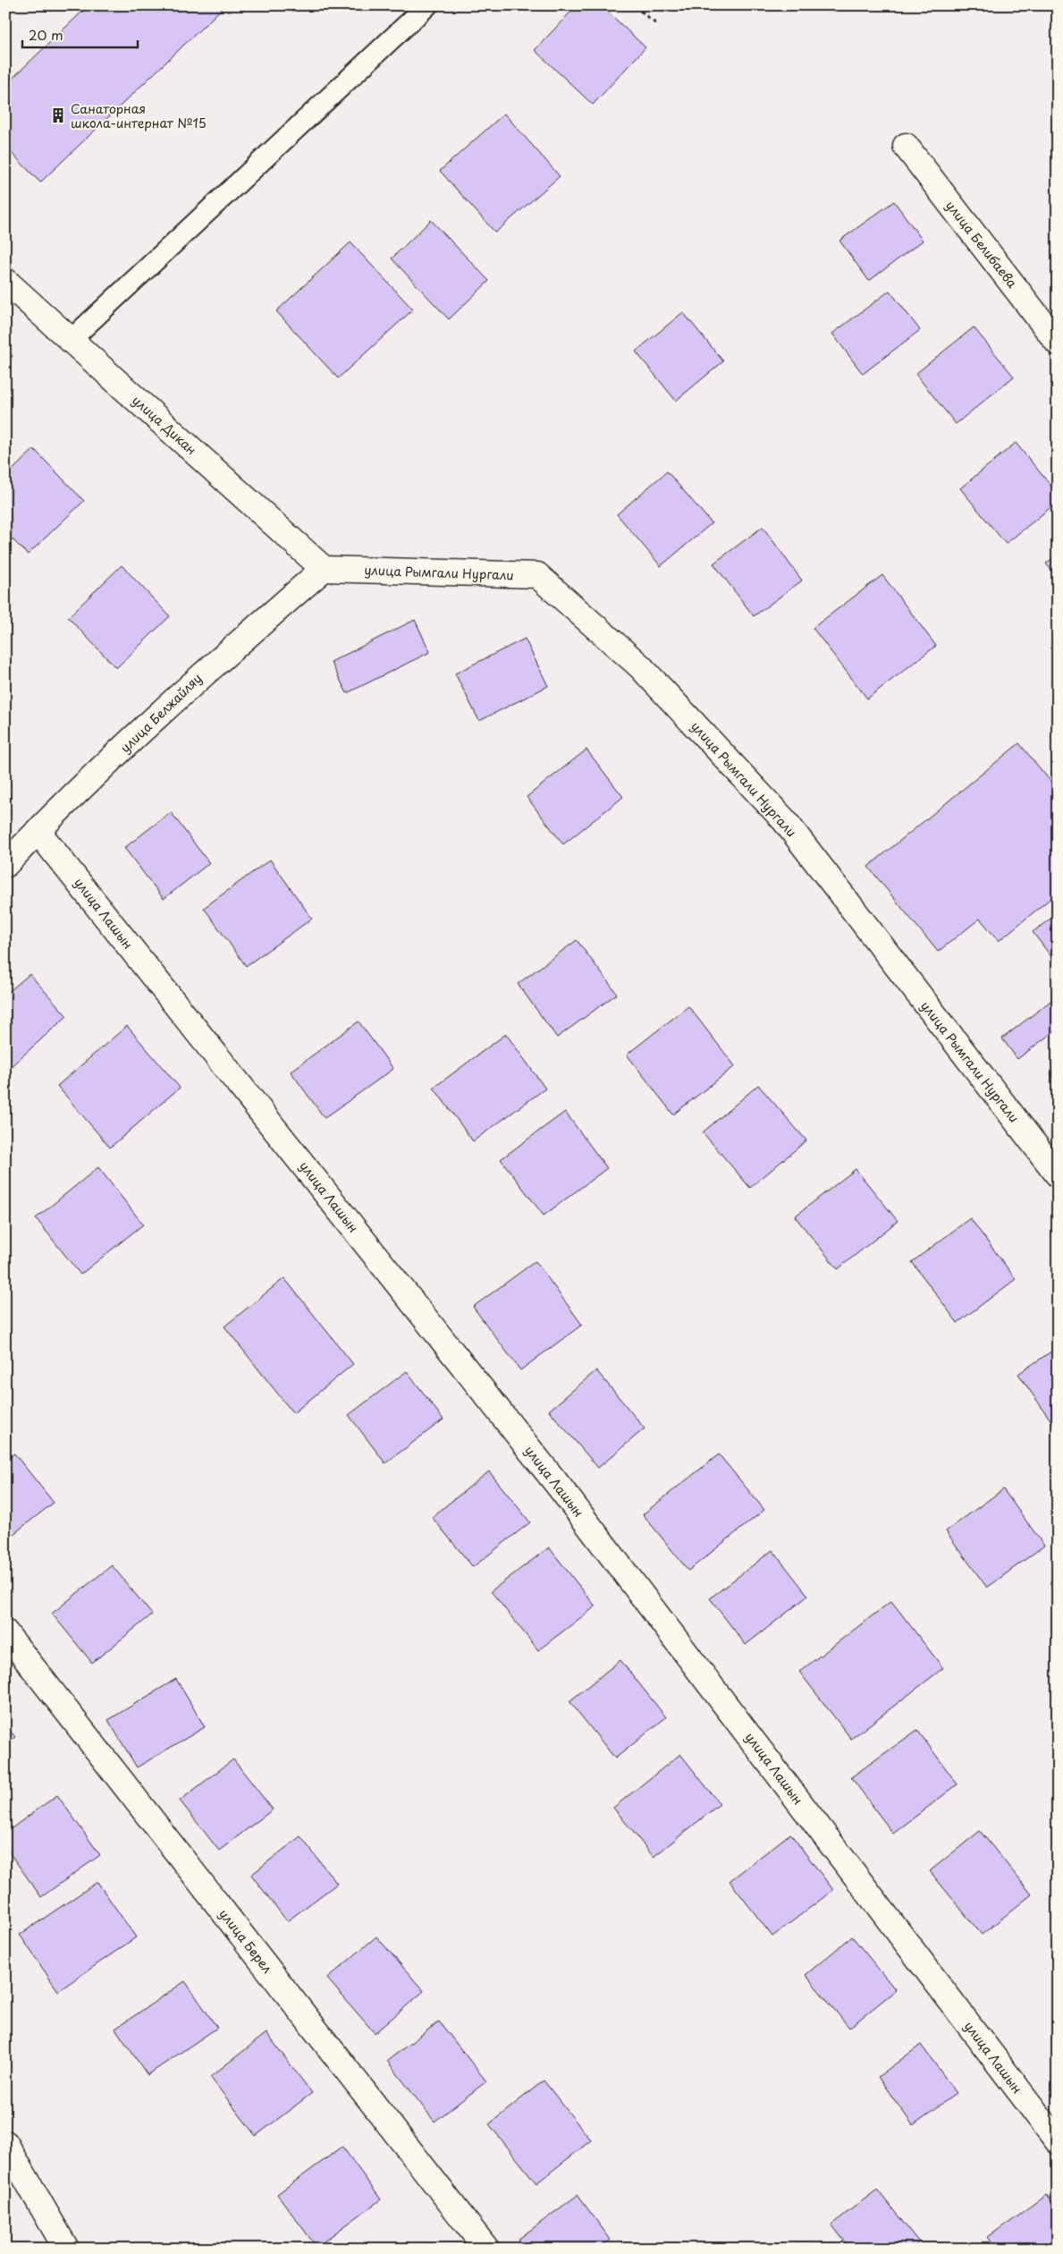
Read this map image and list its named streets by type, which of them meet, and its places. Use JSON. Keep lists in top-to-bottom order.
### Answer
{
  "streets": {
    "street": [
      "улица Белибаева",
      "улица Дикан",
      "улица Рымгали Нургали",
      "улица Белжайляу",
      "улица Лашын",
      "улица Берел"
    ]
  },
  "crossings": [
    ["улица Дикан", "улица Рымгали Нургали"],
    ["улица Дикан", "улица Белжайляу"],
    ["улица Рымгали Нургали", "улица Белжайляу"],
    ["улица Белжайляу", "улица Лашын"]
  ],
  "places": {
    "building": ["Санаторная школа-интернат №15"]
  },
  "scale_bar": "20 m"
}
